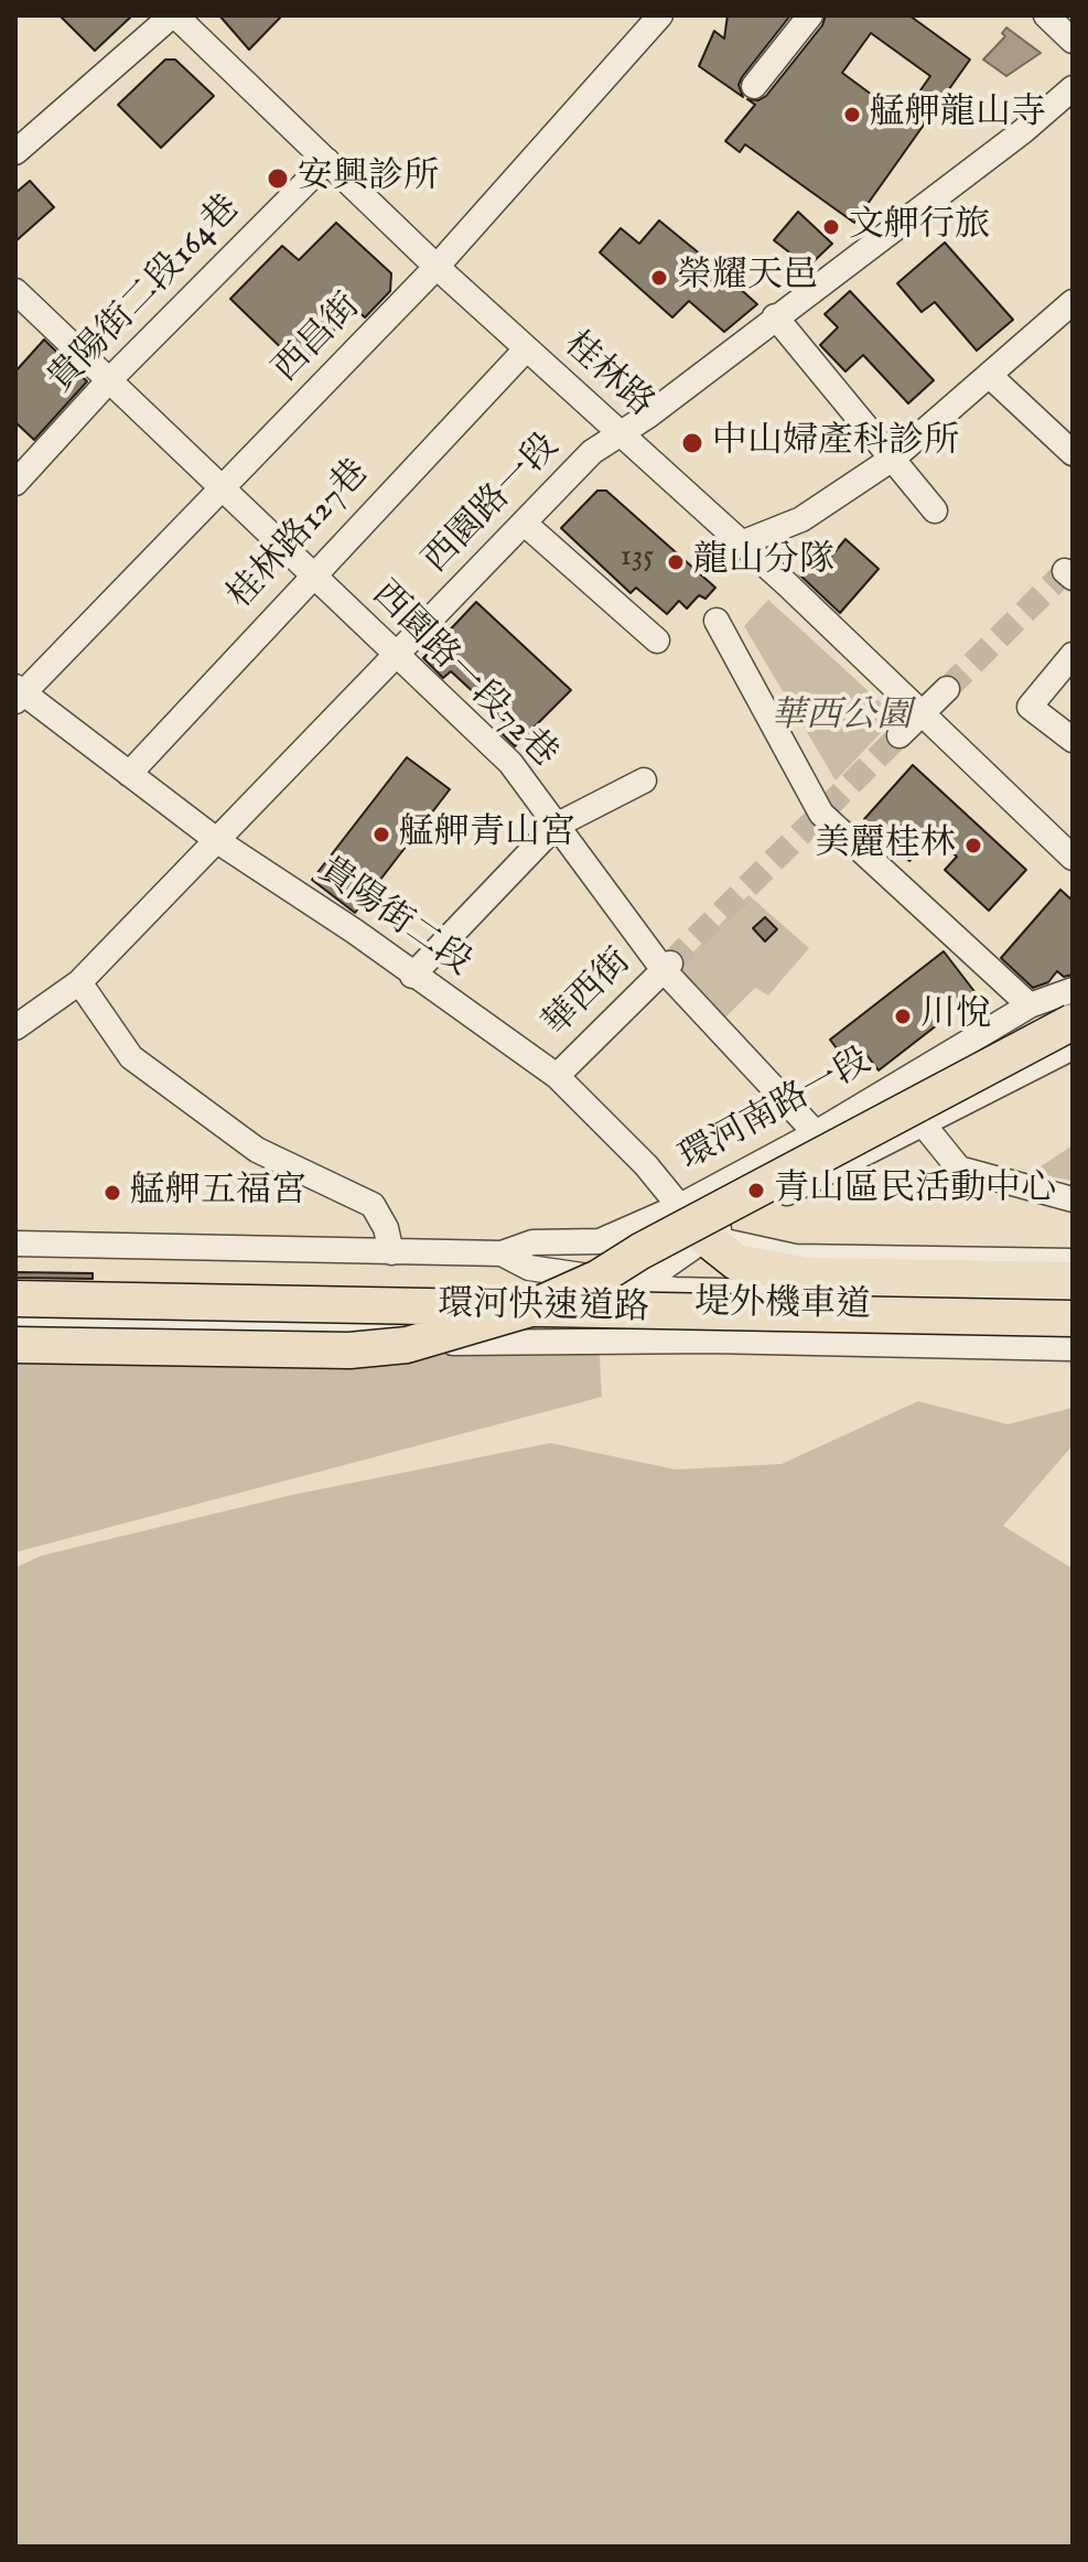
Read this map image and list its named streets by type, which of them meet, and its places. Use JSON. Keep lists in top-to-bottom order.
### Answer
{
  "streets": {
    "highway": ["環河快速道路"],
    "street": [
      "貴陽街二段164巷",
      "西昌街",
      "桂林路",
      "西園路一段",
      "桂林路127巷",
      "西園路一段72巷",
      "貴陽街二段",
      "華西街",
      "環河南路一段",
      "堤外機車道"
    ]
  },
  "crossings": [
    ["貴陽街二段164巷", "桂林路"],
    ["貴陽街二段164巷", "西園路一段72巷"],
    ["西昌街", "桂林路"],
    ["西昌街", "西園路一段72巷"],
    ["西昌街", "貴陽街二段"],
    ["桂林路", "西園路一段"],
    ["桂林路", "桂林路127巷"],
    ["西園路一段", "西園路一段72巷"],
    ["西園路一段", "貴陽街二段"],
    ["桂林路127巷", "西園路一段72巷"],
    ["桂林路127巷", "貴陽街二段"],
    ["西園路一段72巷", "華西街"],
    ["西園路一段72巷", "環河南路一段"],
    ["貴陽街二段", "華西街"],
    ["貴陽街二段", "環河南路一段"],
    ["堤外機車道", "環河快速道路"]
  ],
  "parks": ["華西公園"],
  "places": [
    "艋舺龍山寺",
    "安興診所",
    "文舺行旅",
    "榮耀天邑",
    "中山婦產科診所",
    "龍山分隊",
    "艋舺青山宮",
    "美麗桂林",
    "川悅",
    "青山區民活動中心",
    "艋舺五福宮"
  ],
  "house_numbers": ["135"]
}
